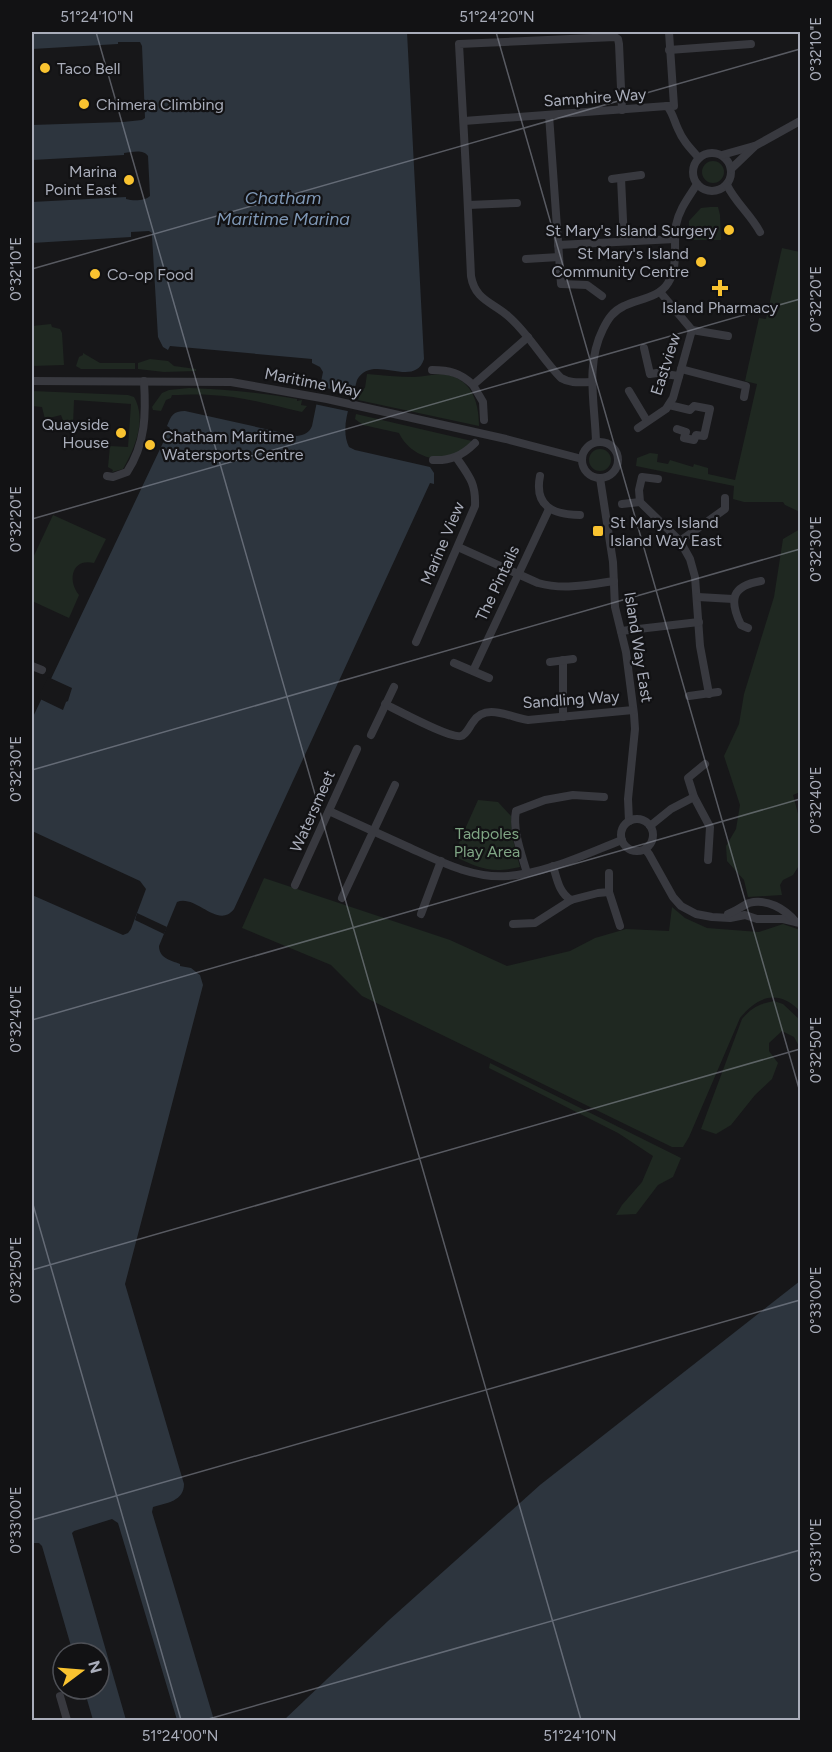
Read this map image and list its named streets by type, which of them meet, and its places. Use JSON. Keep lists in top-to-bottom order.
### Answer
{
  "streets": {
    "street": [
      "Samphire Way",
      "Eastview",
      "Maritime Way",
      "Marine View",
      "The Pintails",
      "Island Way East",
      "Sandling Way",
      "Watersmeet"
    ]
  },
  "crossings": [
    ["Maritime Way", "Island Way East"],
    ["Island Way East", "Sandling Way"]
  ],
  "water": ["Chatham Maritime Marina"],
  "parks": ["Tadpoles Play Area"],
  "places": {
    "other": [
      "Taco Bell",
      "Chimera Climbing",
      "Marina Point East",
      "St Mary's Island Surgery",
      "St Mary's Island Community Centre",
      "Co-op Food",
      "Quayside House",
      "Chatham Maritime Watersports Centre"
    ],
    "health": ["Island Pharmacy"],
    "transit": ["St Marys Island Island Way East"]
  },
  "north": "right",
  "coordinates": [
    "51°24'10\"N",
    "51°24'20\"N",
    "0°32'10\"E",
    "0°32'20\"E",
    "0°32'30\"E",
    "0°32'40\"E",
    "0°32'50\"E",
    "0°33'00\"E",
    "0°33'10\"E",
    "51°24'00\"N"
  ]
}
